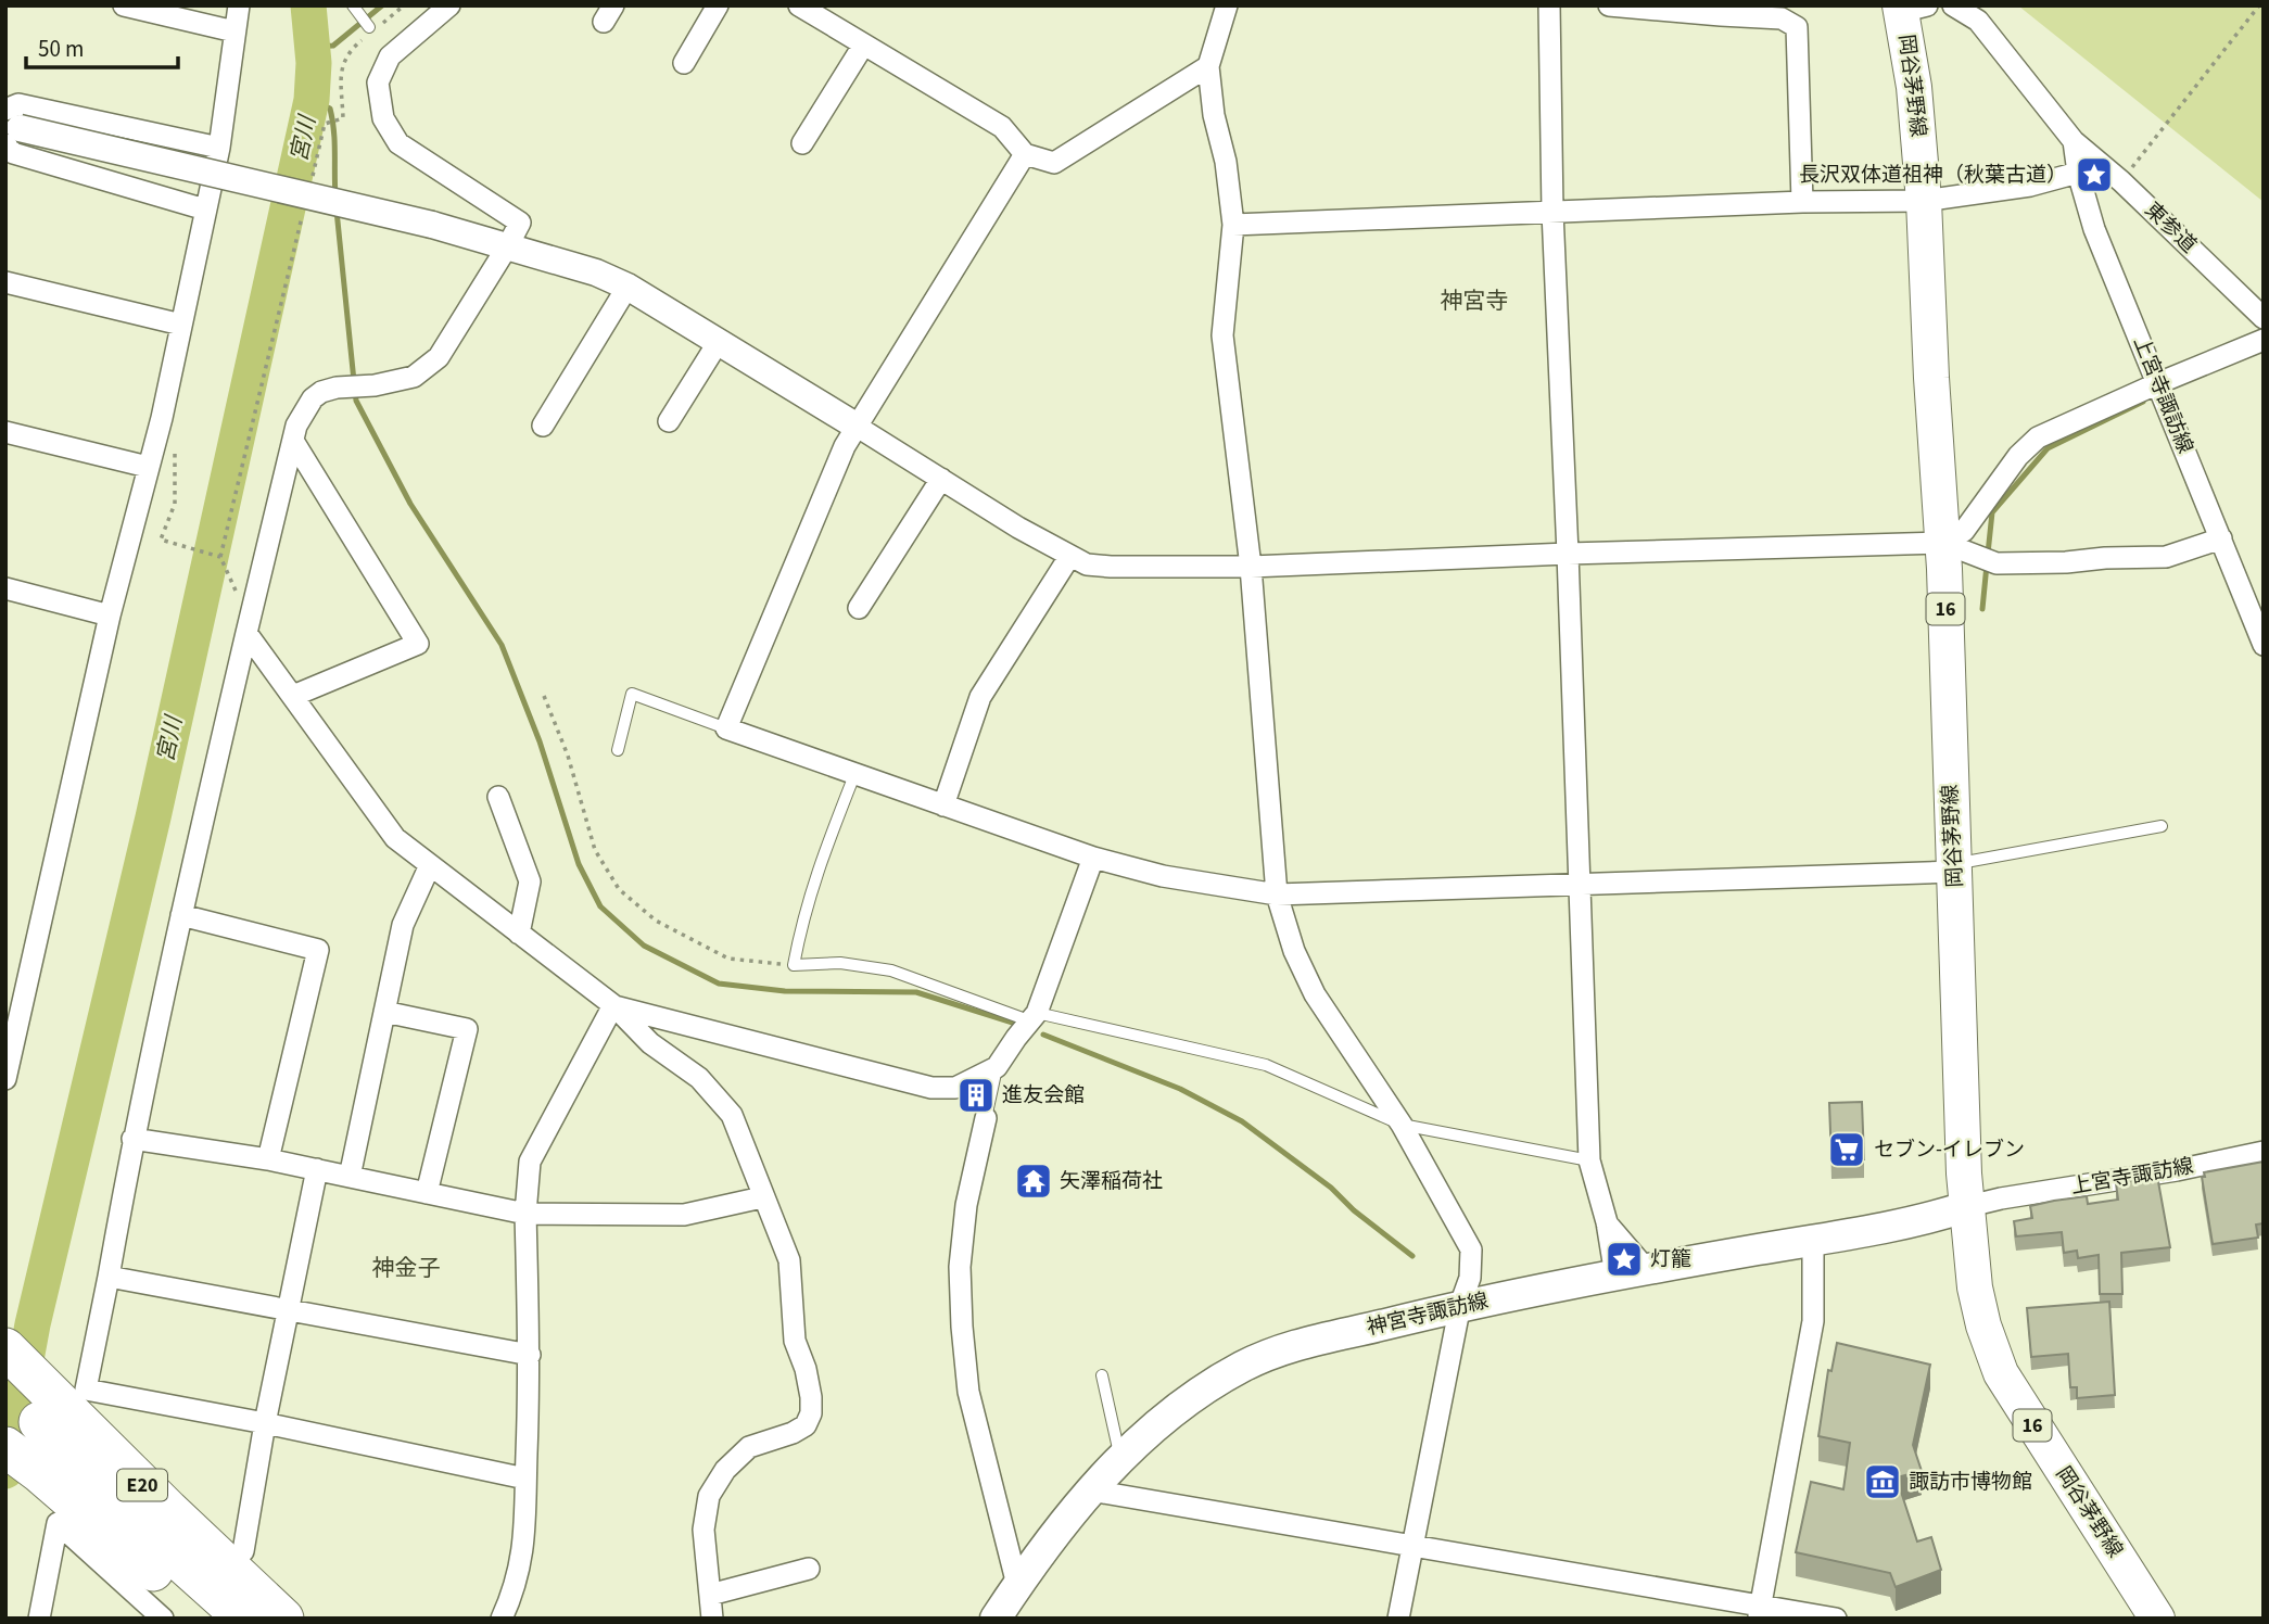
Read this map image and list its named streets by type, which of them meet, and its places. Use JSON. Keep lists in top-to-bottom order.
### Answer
{
  "streets": {
    "highway": ["E20"],
    "main road": ["岡谷茅野線", "16", "神宮寺諏訪線"],
    "street": ["東参道", "上宮寺諏訪線"]
  },
  "crossings": [
    ["岡谷茅野線", "上宮寺諏訪線"],
    ["岡谷茅野線", "神宮寺諏訪線"],
    ["東参道", "上宮寺諏訪線"],
    ["上宮寺諏訪線", "神宮寺諏訪線"]
  ],
  "districts": ["神宮寺", "神金子"],
  "water": ["宮川"],
  "places": {
    "place": ["長沢双体道祖神（秋葉古道）", "灯籠"],
    "building": ["進友会館"],
    "supermarket": ["セブン-イレブン"],
    "temple": ["矢澤稲荷社"],
    "museum": ["諏訪市博物館"]
  },
  "scale_bar": "50 m"
}
